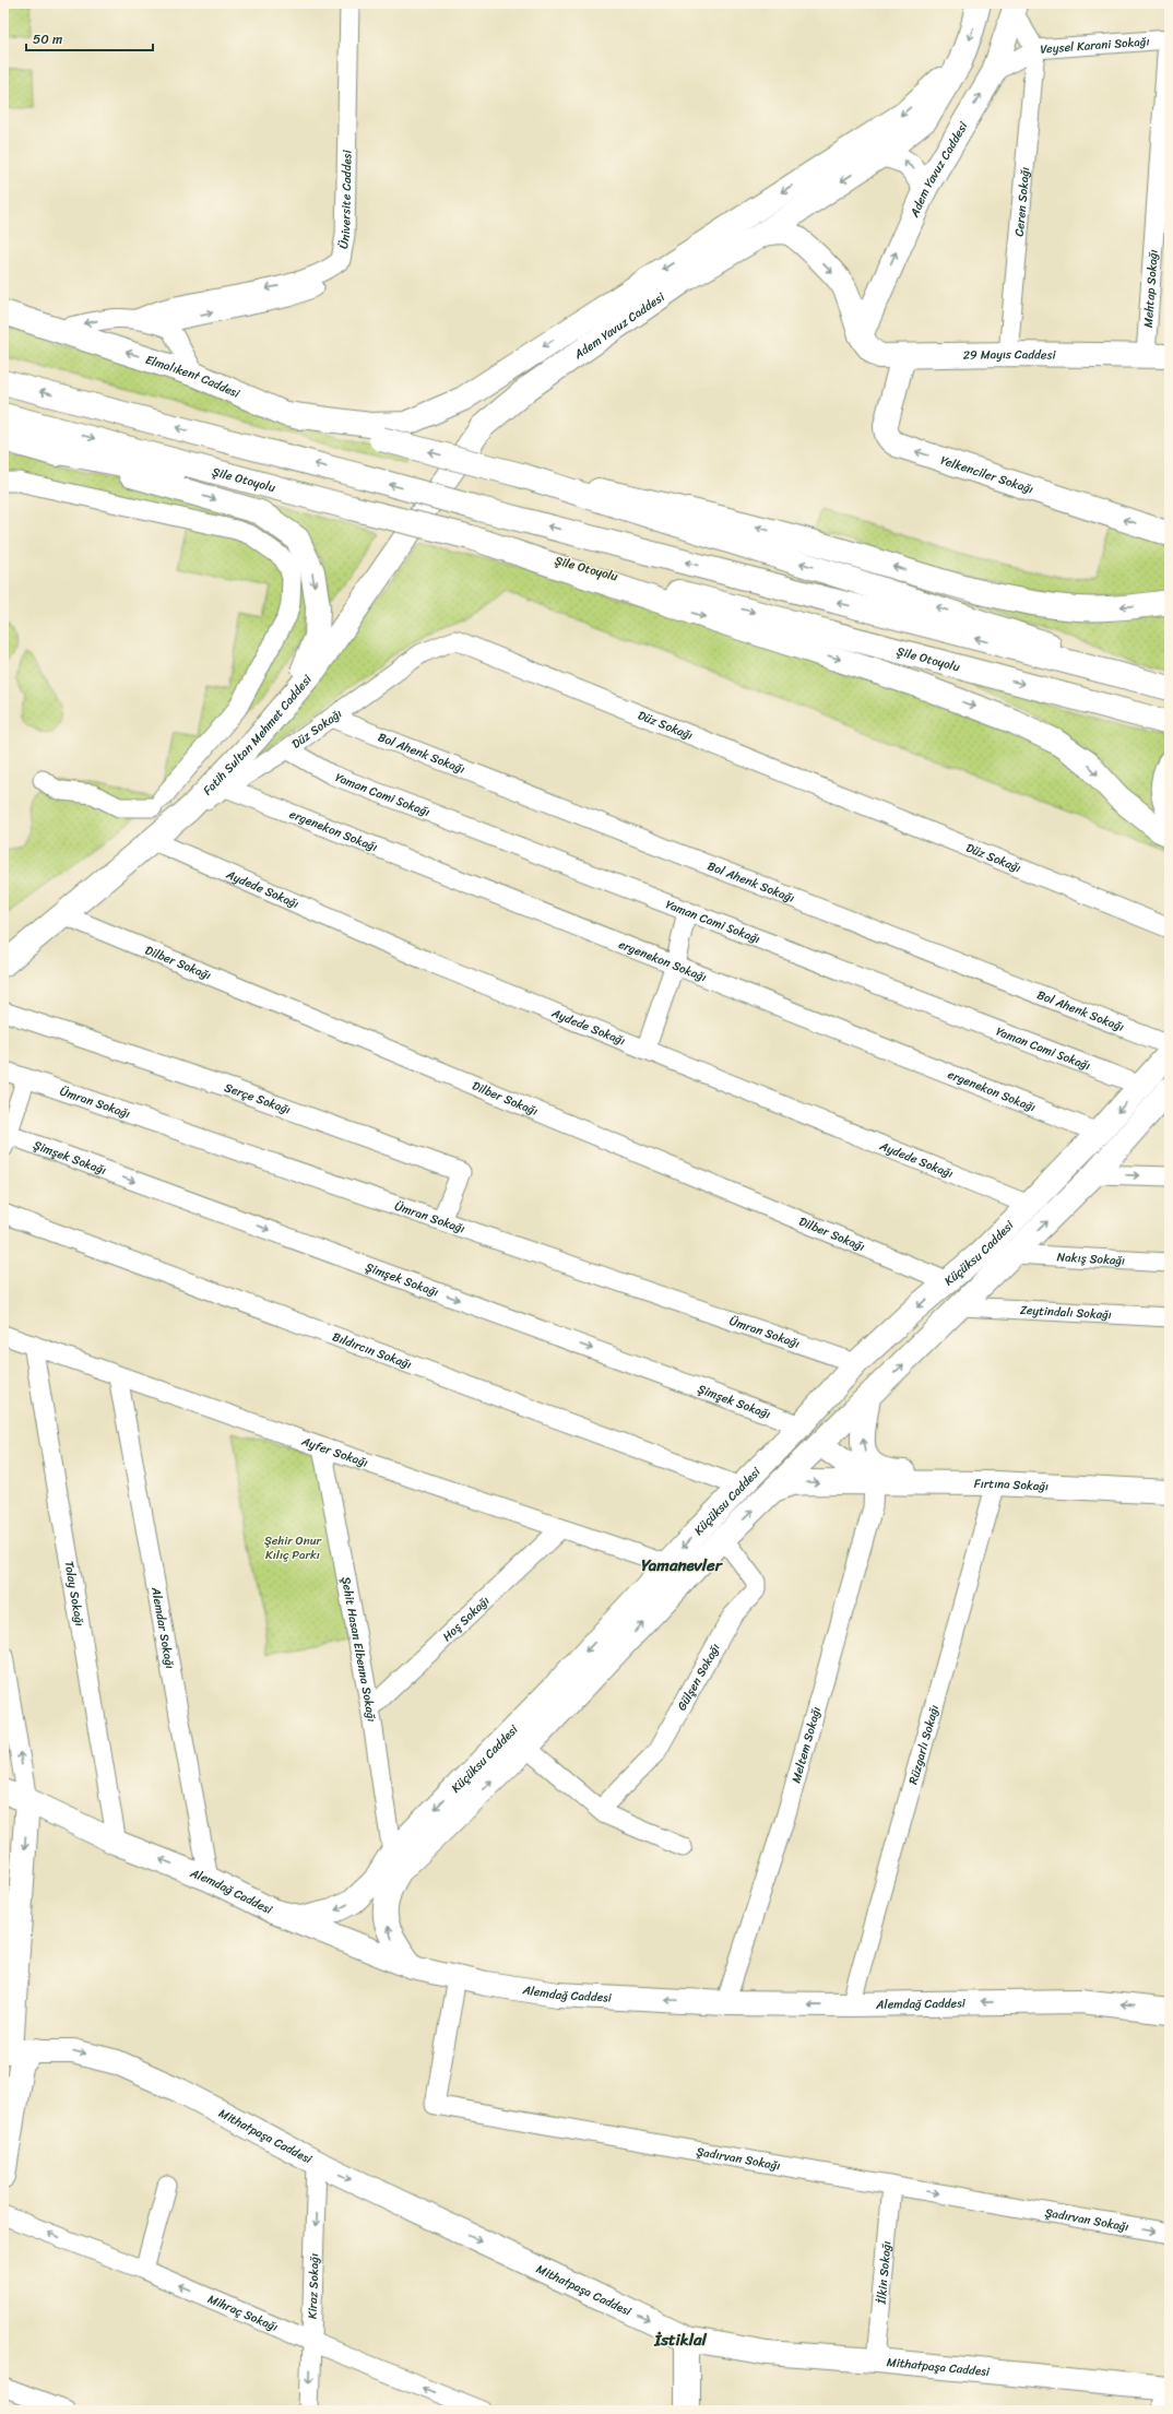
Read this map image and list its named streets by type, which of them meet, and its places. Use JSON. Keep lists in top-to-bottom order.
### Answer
{
  "streets": {
    "main road": [
      "Adem Yavuz Caddesi",
      "29 Mayıs Caddesi",
      "Elmalıkent Caddesi",
      "Yelkenciler Sokağı",
      "Şile Otoyolu",
      "Fatih Sultan Mehmet Caddesi",
      "Küçüksu Caddesi",
      "Fırtına Sokağı",
      "Alemdağ Caddesi",
      "Mithatpaşa Caddesi"
    ],
    "street": [
      "Veysel Karani Sokağı",
      "Üniversite Caddesi",
      "Ceren Sokağı",
      "Mehtap Sokağı",
      "Düz Sokağı",
      "Bol Ahenk Sokağı",
      "Yaman Cami Sokağı",
      "ergenekon Sokağı",
      "Aydede Sokağı",
      "Dilber Sokağı",
      "Serçe Sokağı",
      "Ümran Sokağı",
      "Şimşek Sokağı",
      "Nakış Sokağı",
      "Zeytindalı Sokağı",
      "Bıldırcın Sokağı",
      "Ayfer Sokağı",
      "Tolay Sokağı",
      "Hoş Sokağı",
      "Alemdar Sokağı",
      "Şehit Hasan Elbenna Sokağı",
      "Gülşen Sokağı",
      "Meltem Sokağı",
      "Rüzgarlı Sokağı",
      "Şadırvan Sokağı",
      "İlkin Sokağı",
      "Kiraz Sokağı",
      "Mihraç Sokağı"
    ]
  },
  "crossings": [
    ["Veysel Karani Sokağı", "Adem Yavuz Caddesi"],
    ["Veysel Karani Sokağı", "Ceren Sokağı"],
    ["Veysel Karani Sokağı", "Mehtap Sokağı"],
    ["Adem Yavuz Caddesi", "29 Mayıs Caddesi"],
    ["Adem Yavuz Caddesi", "Fatih Sultan Mehmet Caddesi"],
    ["Ceren Sokağı", "29 Mayıs Caddesi"],
    ["Mehtap Sokağı", "29 Mayıs Caddesi"],
    ["29 Mayıs Caddesi", "Yelkenciler Sokağı"],
    ["Düz Sokağı", "Fatih Sultan Mehmet Caddesi"],
    ["Düz Sokağı", "Bol Ahenk Sokağı"],
    ["Düz Sokağı", "Yaman Cami Sokağı"],
    ["Düz Sokağı", "ergenekon Sokağı"],
    ["Fatih Sultan Mehmet Caddesi", "Aydede Sokağı"],
    ["Fatih Sultan Mehmet Caddesi", "Dilber Sokağı"],
    ["Yaman Cami Sokağı", "Küçüksu Caddesi"],
    ["ergenekon Sokağı", "Küçüksu Caddesi"],
    ["Aydede Sokağı", "Küçüksu Caddesi"],
    ["Dilber Sokağı", "Küçüksu Caddesi"],
    ["Serçe Sokağı", "Ümran Sokağı"],
    ["Ümran Sokağı", "Küçüksu Caddesi"],
    ["Şimşek Sokağı", "Küçüksu Caddesi"],
    ["Küçüksu Caddesi", "Nakış Sokağı"],
    ["Küçüksu Caddesi", "Zeytindalı Sokağı"],
    ["Küçüksu Caddesi", "Bıldırcın Sokağı"],
    ["Küçüksu Caddesi", "Ayfer Sokağı"],
    ["Küçüksu Caddesi", "Fırtına Sokağı"],
    ["Küçüksu Caddesi", "Şehit Hasan Elbenna Sokağı"],
    ["Küçüksu Caddesi", "Gülşen Sokağı"],
    ["Küçüksu Caddesi", "Alemdağ Caddesi"],
    ["Ayfer Sokağı", "Tolay Sokağı"],
    ["Ayfer Sokağı", "Hoş Sokağı"],
    ["Ayfer Sokağı", "Alemdar Sokağı"],
    ["Ayfer Sokağı", "Şehit Hasan Elbenna Sokağı"],
    ["Fırtına Sokağı", "Meltem Sokağı"],
    ["Fırtına Sokağı", "Rüzgarlı Sokağı"],
    ["Tolay Sokağı", "Alemdağ Caddesi"],
    ["Hoş Sokağı", "Şehit Hasan Elbenna Sokağı"],
    ["Alemdar Sokağı", "Alemdağ Caddesi"],
    ["Meltem Sokağı", "Alemdağ Caddesi"],
    ["Rüzgarlı Sokağı", "Alemdağ Caddesi"],
    ["Alemdağ Caddesi", "Şadırvan Sokağı"],
    ["Mithatpaşa Caddesi", "İlkin Sokağı"],
    ["Mithatpaşa Caddesi", "Kiraz Sokağı"],
    ["Şadırvan Sokağı", "İlkin Sokağı"],
    ["Kiraz Sokağı", "Mihraç Sokağı"]
  ],
  "one_way": [
    "Şimşek Sokağı",
    "Alemdağ Caddesi",
    "Mithatpaşa Caddesi",
    "Mihraç Sokağı"
  ],
  "districts": ["Yamanevler", "İstiklal"],
  "parks": ["Şehir Onur Kılıç Parkı"],
  "scale_bar": "50 m"
}
